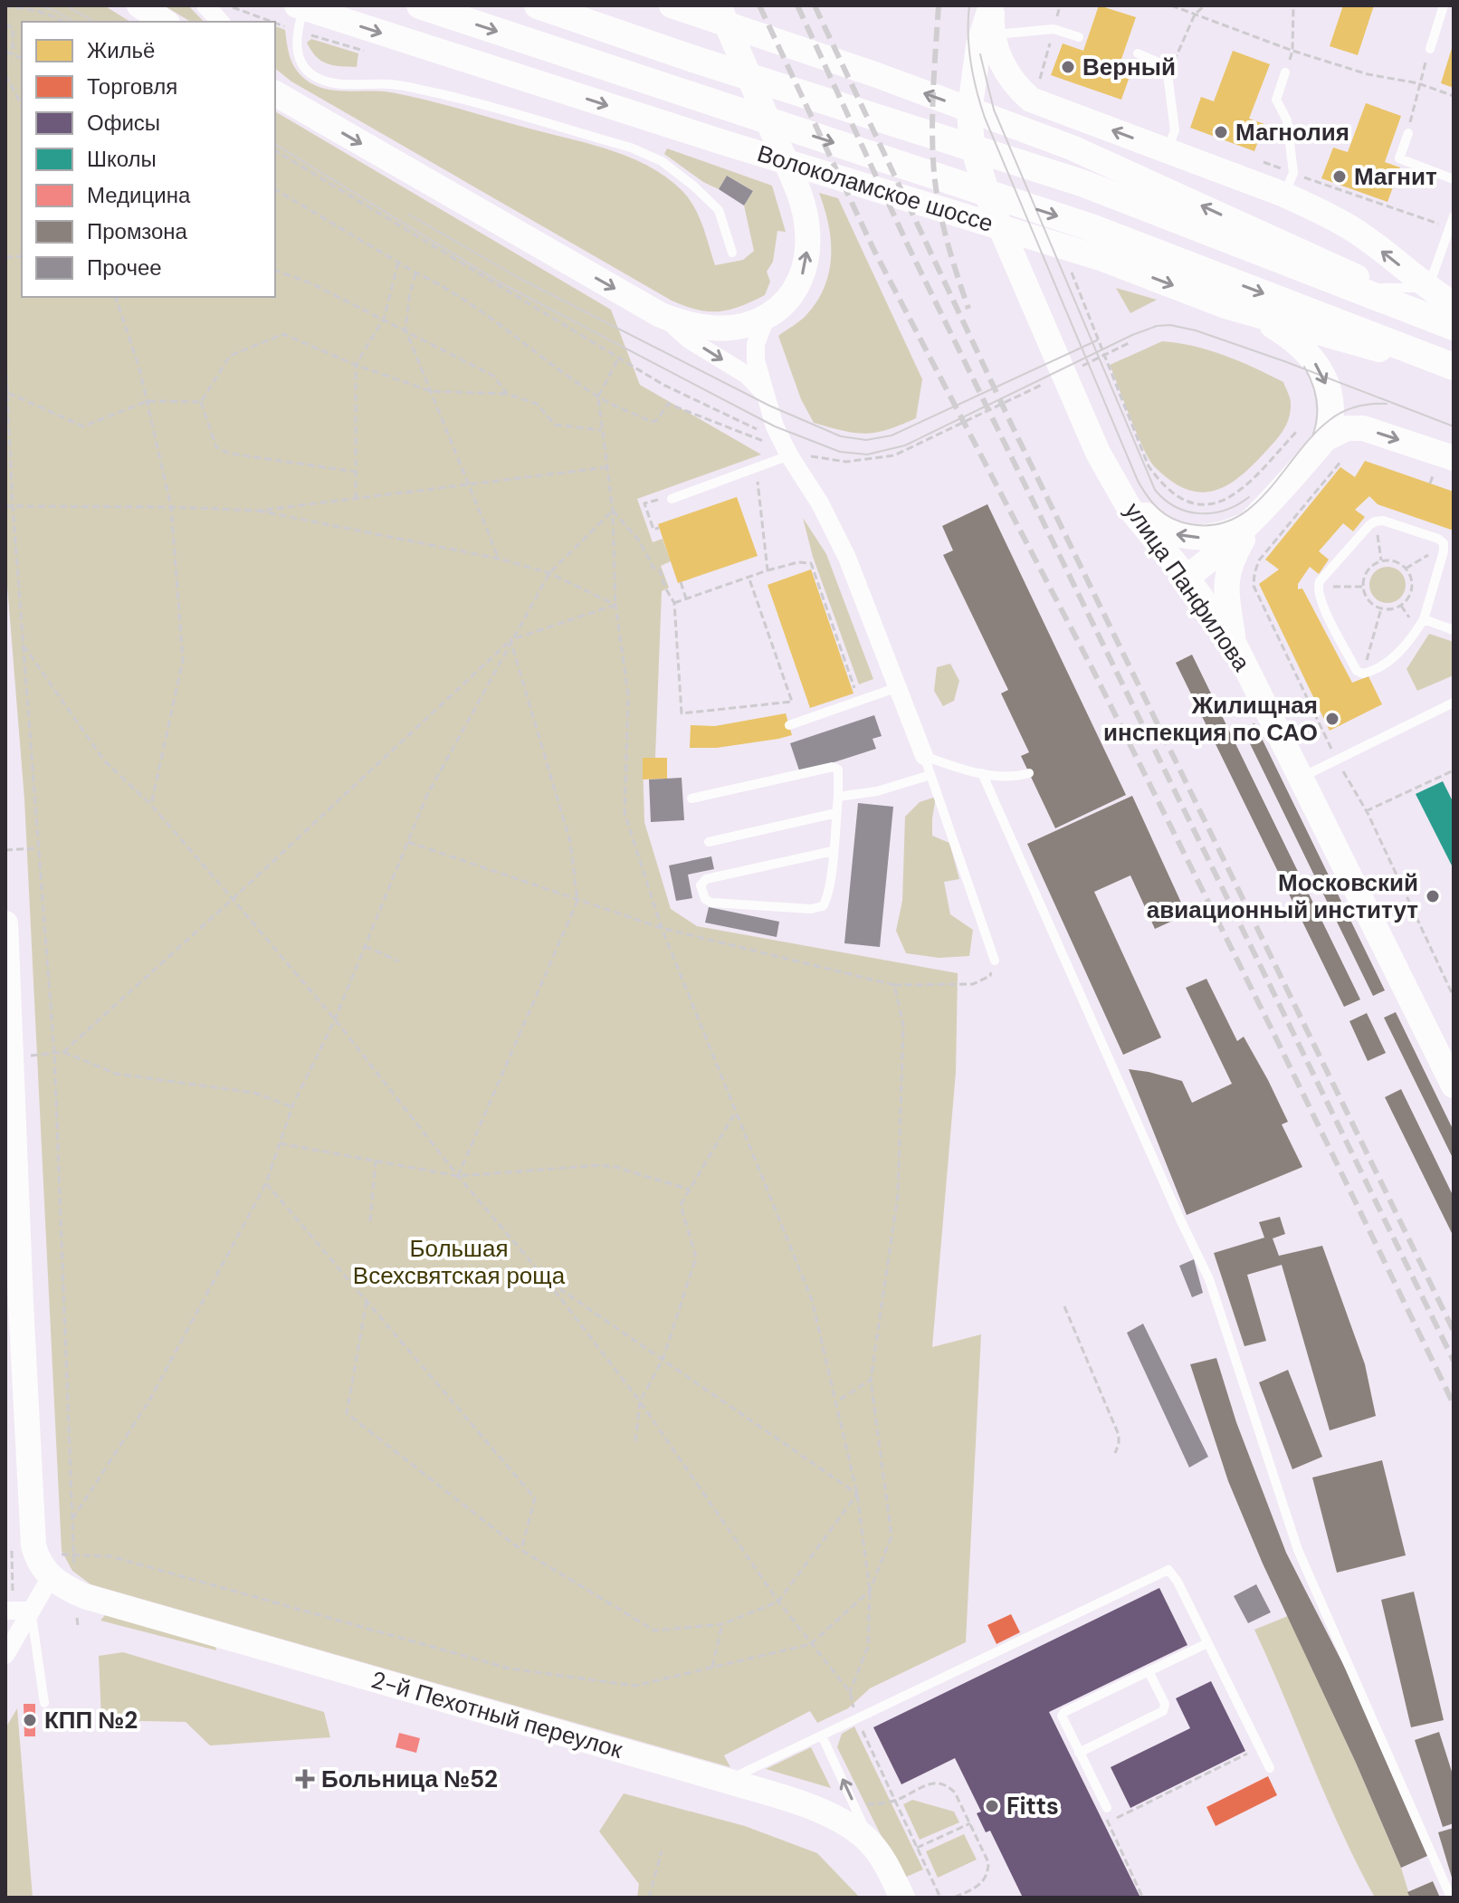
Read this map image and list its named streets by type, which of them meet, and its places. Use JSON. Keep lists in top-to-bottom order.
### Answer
{
  "streets": {
    "main road": ["Волоколамское шоссе"],
    "street": ["улица Панфилова", "2-й Пехотный переулок"]
  },
  "parks": ["Большая Всехсвятская роща"],
  "places": {
    "other": [
      "Верный",
      "Магнолия",
      "Магнит",
      "Жилищная инспекция по САО",
      "Московский авиационный институт",
      "КПП №2",
      "Fitts"
    ],
    "health": ["Больница №52"]
  },
  "legend": [
    "Жильё",
    "Торговля",
    "Офисы",
    "Школы",
    "Медицина",
    "Промзона",
    "Прочее"
  ]
}
